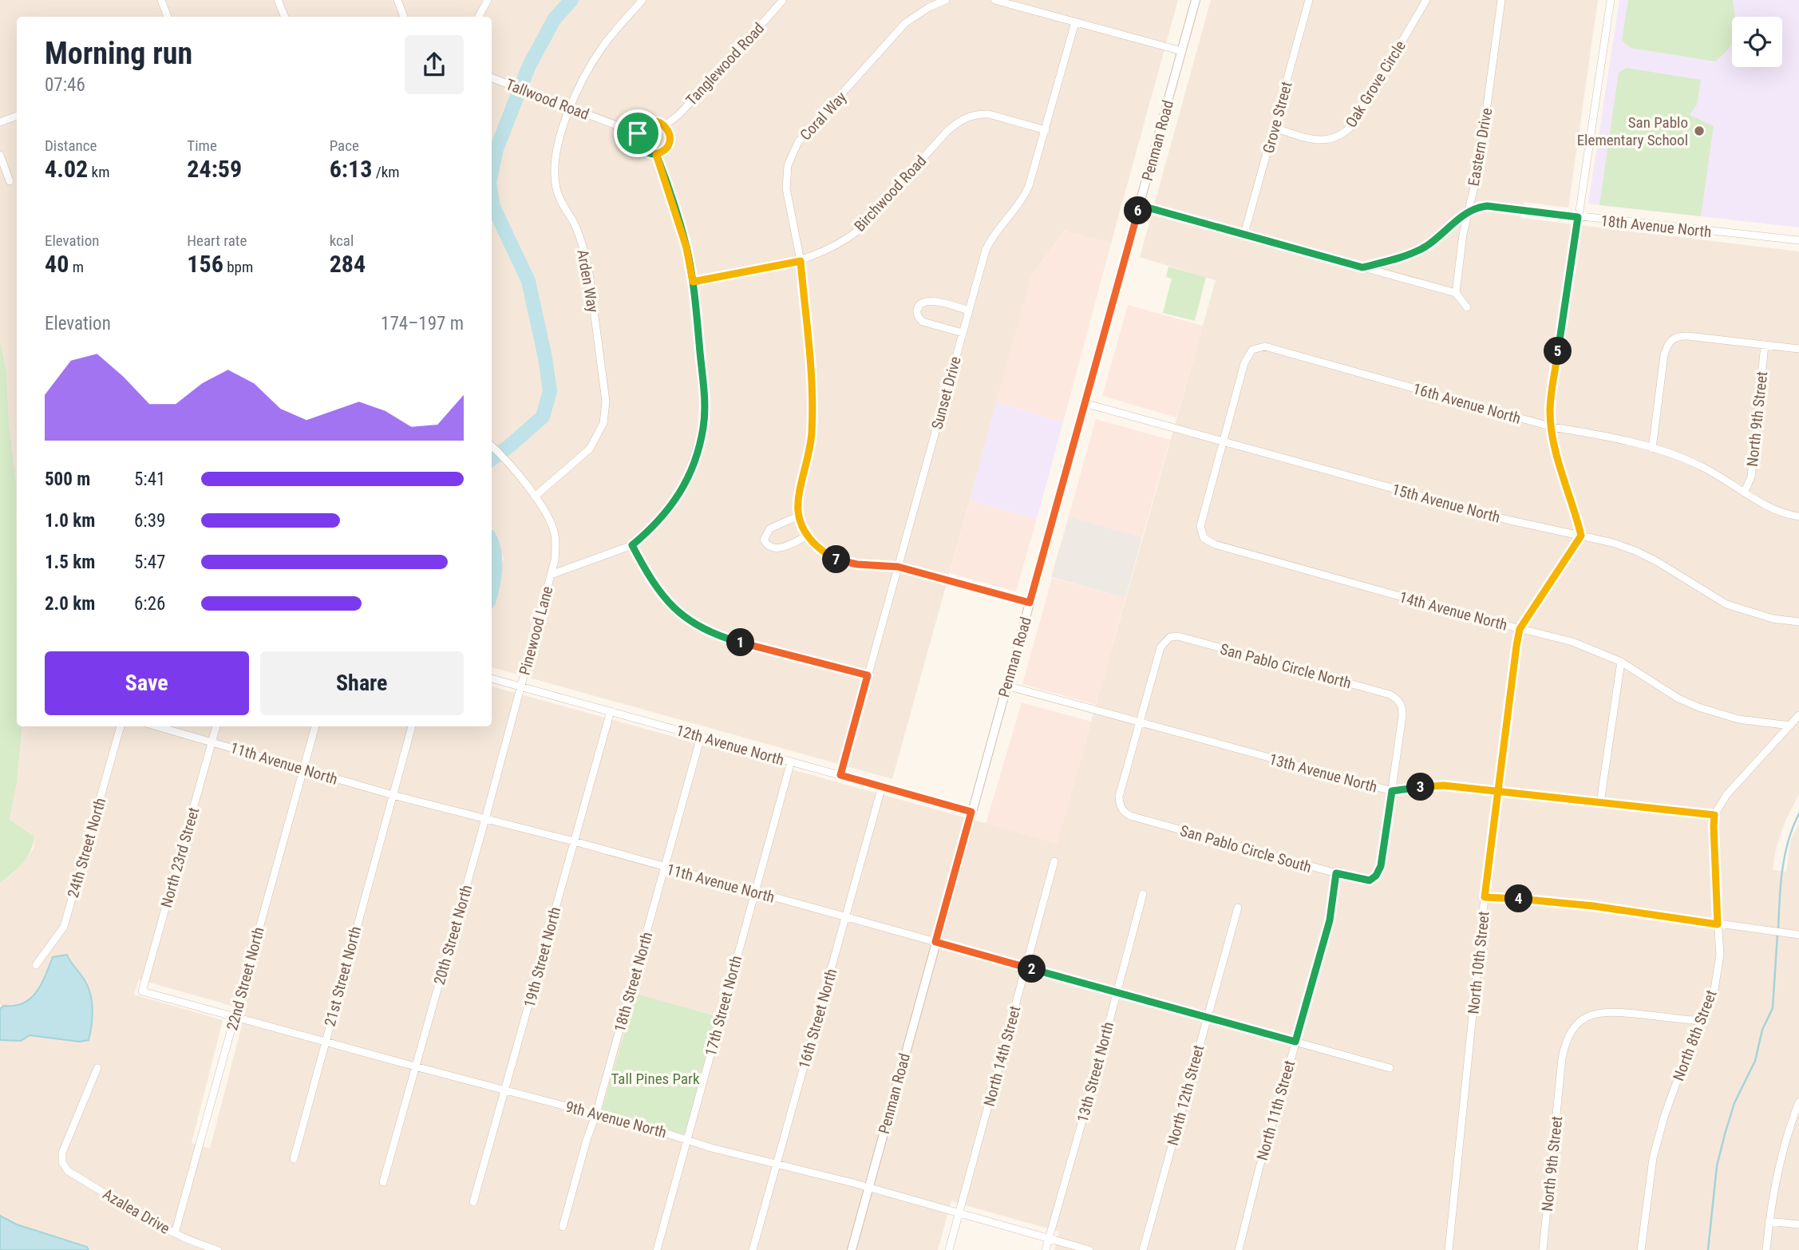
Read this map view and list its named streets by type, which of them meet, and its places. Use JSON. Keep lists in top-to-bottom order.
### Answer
{
  "streets": {
    "street": [
      "Tanglewood Road",
      "Oak Grove Circle",
      "Tallwood Road",
      "Coral Way",
      "Grove Street",
      "Penman Road",
      "Eastern Drive",
      "Birchwood Road",
      "18th Avenue North",
      "Arden Way",
      "Sunset Drive",
      "16th Avenue North",
      "North 9th Street",
      "15th Avenue North",
      "14th Avenue North",
      "Pinewood Lane",
      "San Pablo Circle North",
      "12th Avenue North",
      "11th Avenue North",
      "13th Avenue North",
      "24th Street North",
      "San Pablo Circle South",
      "North 23rd Street",
      "20th Street North",
      "19th Street North",
      "North 10th Street",
      "21st Street North",
      "22nd Street North",
      "18th Street North",
      "17th Street North",
      "16th Street North",
      "North 8th Street",
      "North 14th Street",
      "13th Street North",
      "North 12th Street",
      "North 11th Street",
      "9th Avenue North",
      "Azalea Drive"
    ]
  },
  "crossings": [
    ["Tanglewood Road", "Tallwood Road"],
    ["Oak Grove Circle", "Grove Street"],
    ["Tallwood Road", "Arden Way"],
    ["Coral Way", "Penman Road"],
    ["Coral Way", "Birchwood Road"],
    ["Coral Way", "Sunset Drive"],
    ["Penman Road", "15th Avenue North"],
    ["Penman Road", "12th Avenue North"],
    ["Penman Road", "11th Avenue North"],
    ["Penman Road", "13th Avenue North"],
    ["Penman Road", "9th Avenue North"],
    ["Eastern Drive", "18th Avenue North"],
    ["Birchwood Road", "Sunset Drive"],
    ["Arden Way", "Pinewood Lane"],
    ["Sunset Drive", "12th Avenue North"],
    ["16th Avenue North", "North 9th Street"],
    ["16th Avenue North", "15th Avenue North"],
    ["16th Avenue North", "14th Avenue North"],
    ["North 9th Street", "North 8th Street"],
    ["15th Avenue North", "14th Avenue North"],
    ["15th Avenue North", "North 10th Street"],
    ["14th Avenue North", "North 10th Street"],
    ["Pinewood Lane", "12th Avenue North"],
    ["Pinewood Lane", "20th Street North"],
    ["San Pablo Circle North", "13th Avenue North"],
    ["San Pablo Circle North", "San Pablo Circle South"],
    ["12th Avenue North", "20th Street North"],
    ["12th Avenue North", "19th Street North"],
    ["12th Avenue North", "18th Street North"],
    ["12th Avenue North", "17th Street North"],
    ["12th Avenue North", "16th Street North"],
    ["11th Avenue North", "North 23rd Street"],
    ["11th Avenue North", "20th Street North"],
    ["11th Avenue North", "19th Street North"],
    ["11th Avenue North", "21st Street North"],
    ["11th Avenue North", "22nd Street North"],
    ["11th Avenue North", "18th Street North"],
    ["11th Avenue North", "17th Street North"],
    ["11th Avenue North", "16th Street North"],
    ["11th Avenue North", "North 14th Street"],
    ["11th Avenue North", "13th Street North"],
    ["11th Avenue North", "North 12th Street"],
    ["11th Avenue North", "North 11th Street"],
    ["13th Avenue North", "San Pablo Circle South"],
    ["13th Avenue North", "North 10th Street"],
    ["13th Avenue North", "North 8th Street"],
    ["San Pablo Circle South", "North 11th Street"],
    ["North 23rd Street", "9th Avenue North"],
    ["20th Street North", "9th Avenue North"],
    ["19th Street North", "9th Avenue North"],
    ["21st Street North", "9th Avenue North"],
    ["22nd Street North", "9th Avenue North"],
    ["22nd Street North", "Azalea Drive"],
    ["18th Street North", "9th Avenue North"],
    ["17th Street North", "9th Avenue North"],
    ["16th Street North", "9th Avenue North"],
    ["North 14th Street", "9th Avenue North"],
    ["13th Street North", "9th Avenue North"]
  ],
  "parks": ["Tall Pines Park"],
  "places": ["San Pablo Elementary School"],
  "page": {
    "heading": ["Morning run", "07:46"],
    "stats": [
      ["Distance", "4.02 km"],
      ["Time", "24:59"],
      ["Pace", "6:13 /km"],
      ["Elevation", "40 m"],
      ["Heart rate", "156 bpm"],
      ["kcal", "284"]
    ],
    "pins": [
      "6",
      "5",
      "7",
      "1",
      "3",
      "4",
      "2"
    ],
    "chart": ["Elevation", "174–197 m"],
    "list": [
      {
        "name": "500 m",
        "note": "5:41"
      },
      {
        "name": "1.0 km",
        "note": "6:39"
      },
      {
        "name": "1.5 km",
        "note": "5:47"
      },
      {
        "name": "2.0 km",
        "note": "6:26"
      }
    ],
    "buttons": ["Save", "Share"]
  }
}
